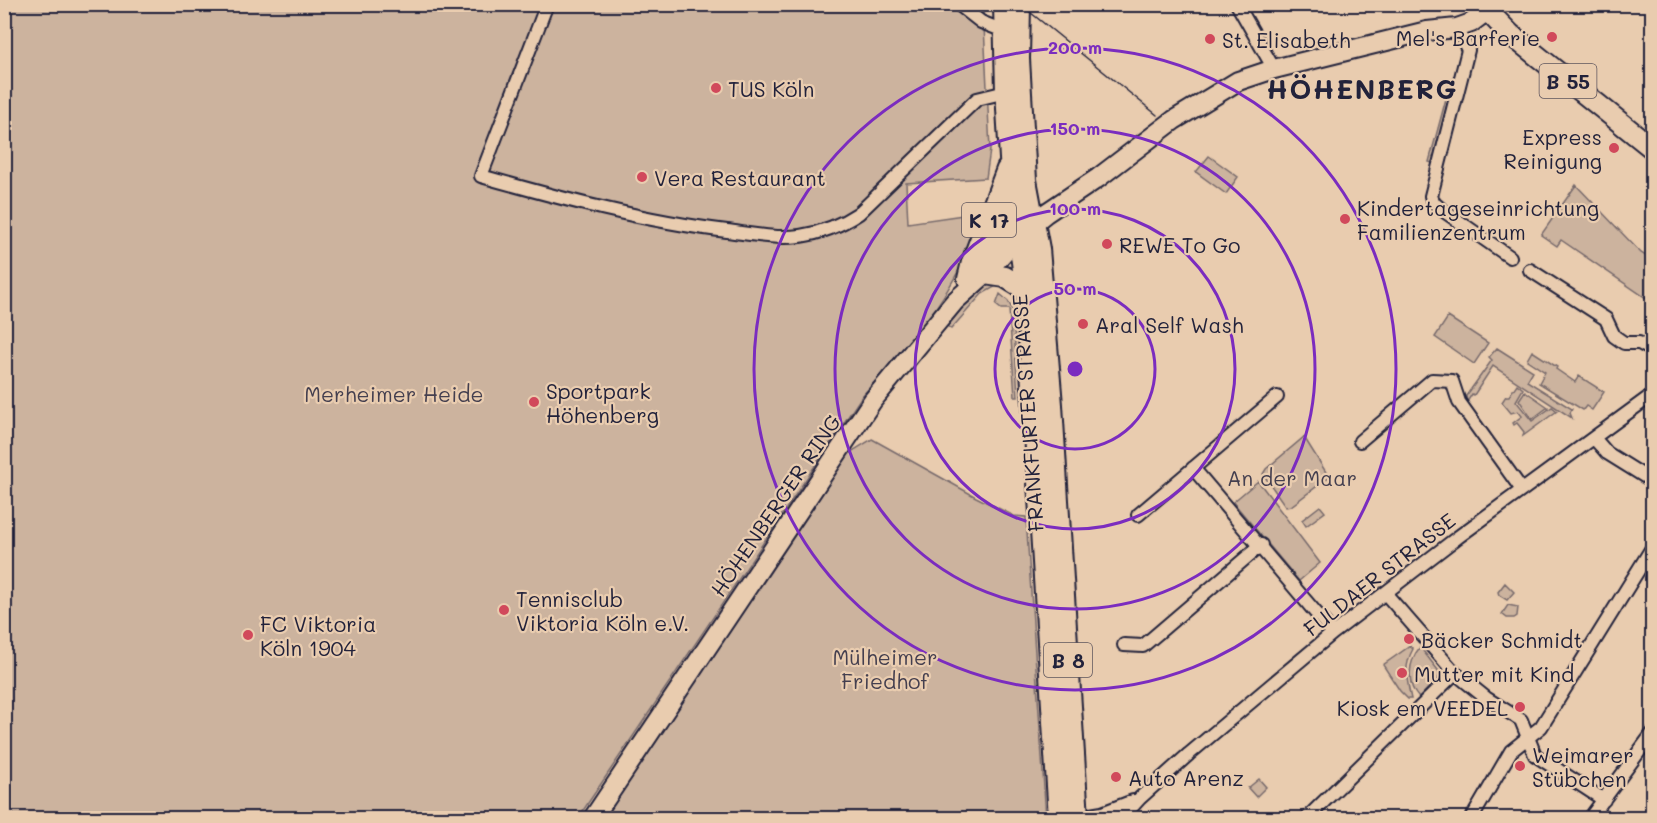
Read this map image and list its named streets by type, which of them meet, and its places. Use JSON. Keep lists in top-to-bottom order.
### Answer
{
  "streets": {
    "main road": [
      "B 55",
      "K 17",
      "FRANKFURTER STRASSE",
      "B 8"
    ],
    "street": ["HÖHENBERGER RING", "FULDAER STRASSE"]
  },
  "crossings": [
    ["K 17", "FRANKFURTER STRASSE"],
    ["K 17", "HÖHENBERGER RING"],
    ["FRANKFURTER STRASSE", "FULDAER STRASSE"]
  ],
  "districts": ["HÖHENBERG"],
  "parks": ["Merheimer Heide", "An der Maar", "Mülheimer Friedhof"],
  "places": [
    "Mel's Barferie",
    "St. Elisabeth",
    "TUS Köln",
    "Express Reinigung",
    "Vera Restaurant",
    "Kindertageseinrichtung Familienzentrum",
    "REWE To Go",
    "Aral Self Wash",
    "Sportpark Höhenberg",
    "Tennisclub Viktoria Köln e.V.",
    "FC Viktoria Köln 1904",
    "Bäcker Schmidt",
    "Mutter mit Kind",
    "Kiosk em VEEDEL",
    "Weimarer Stübchen",
    "Auto Arenz"
  ],
  "rings": [
    "200 m",
    "150 m",
    "100 m",
    "50 m"
  ]
}
